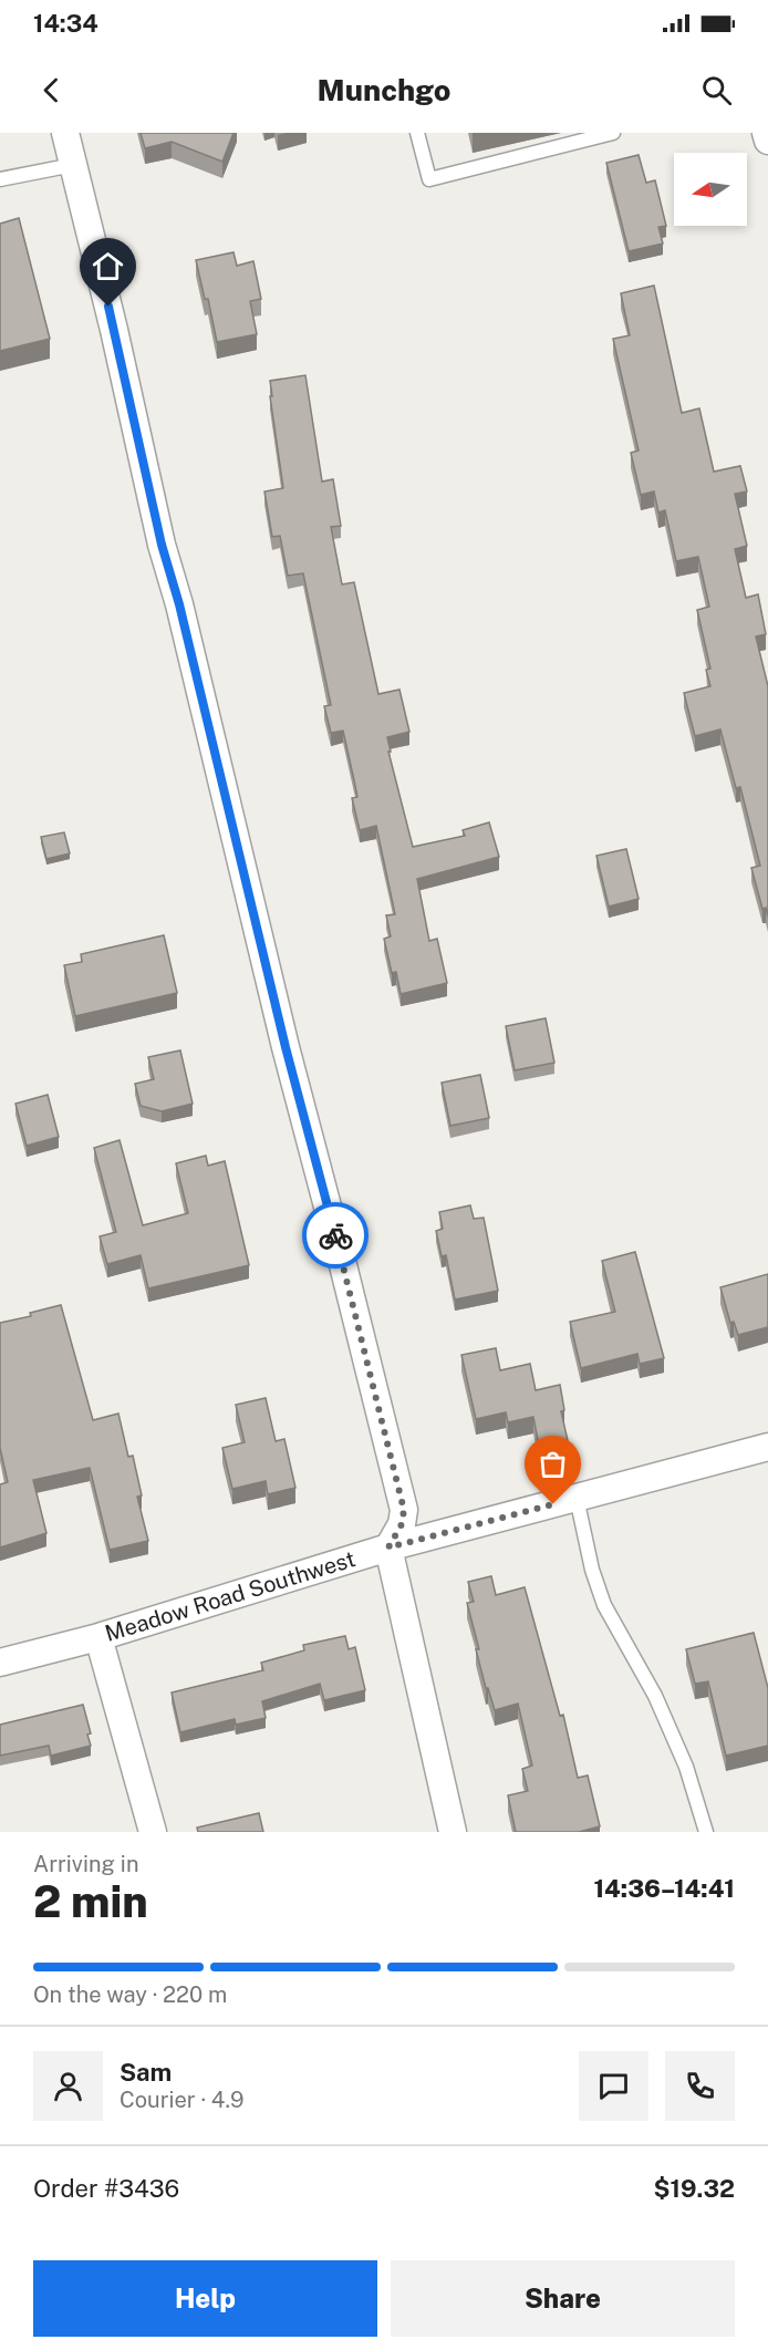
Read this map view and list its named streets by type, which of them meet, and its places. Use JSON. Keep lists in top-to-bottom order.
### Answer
{
  "streets": {
    "street": ["Meadow Road Southwest"]
  },
  "north": "left",
  "page": {
    "status": "14:34",
    "header": "Munchgo",
    "heading": ["2 min", "Arriving in", "14:36–14:41"],
    "panel": [
      "Sam",
      "Courier · 4.9",
      "Order #3436",
      "$19.32"
    ],
    "bar": "On the way · 220 m",
    "buttons": ["Help", "Share"]
  }
}
